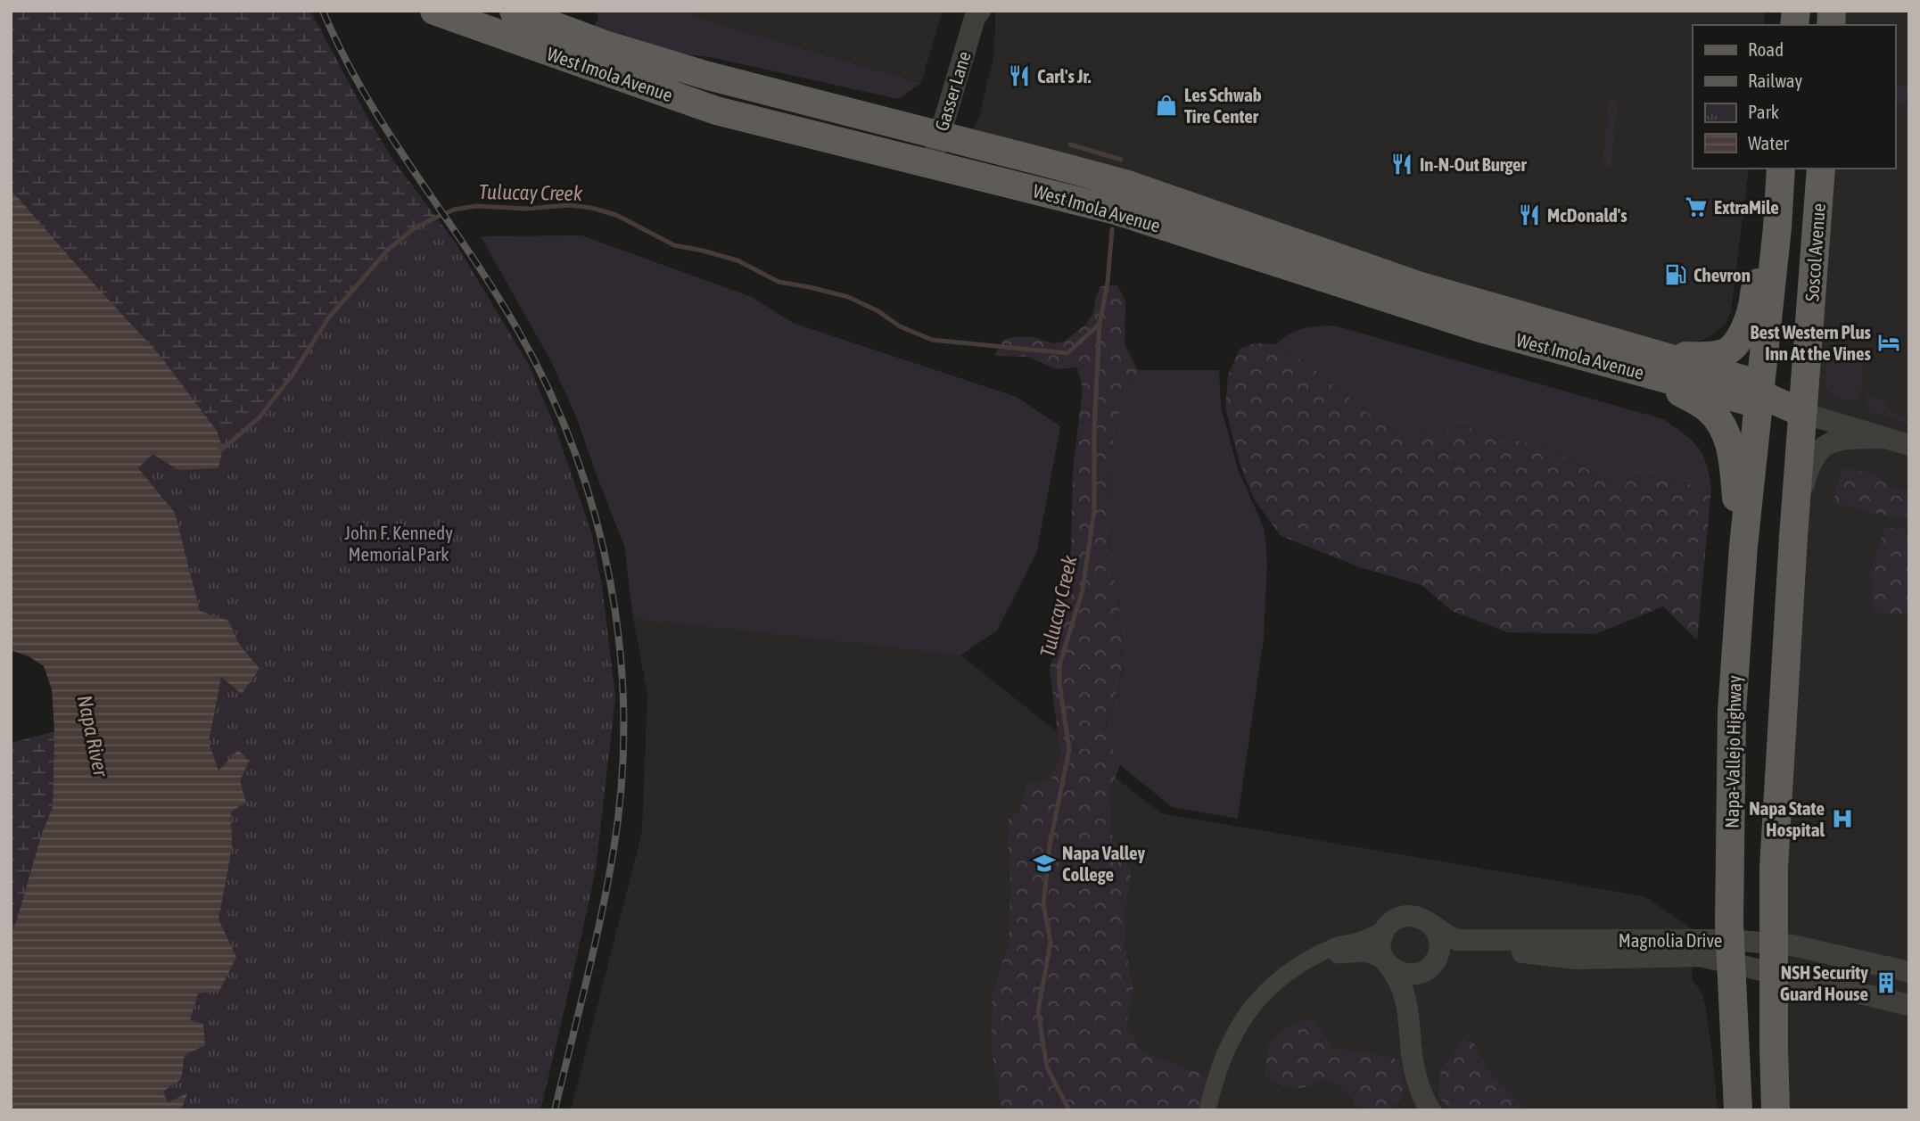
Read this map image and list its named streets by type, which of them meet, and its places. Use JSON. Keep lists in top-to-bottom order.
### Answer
{
  "streets": {
    "main road": ["West Imola Avenue", "Soscol Avenue", "Napa-Vallejo Highway"],
    "street": ["Gasser Lane", "Magnolia Drive"]
  },
  "crossings": [
    ["West Imola Avenue", "Gasser Lane"],
    ["West Imola Avenue", "Soscol Avenue"],
    ["West Imola Avenue", "Napa-Vallejo Highway"],
    ["Soscol Avenue", "Napa-Vallejo Highway"],
    ["Napa-Vallejo Highway", "Magnolia Drive"]
  ],
  "water": ["Tulucay Creek", "Napa River"],
  "parks": ["John F. Kennedy Memorial Park"],
  "places": {
    "restaurant": ["Carl's Jr.", "In-N-Out Burger", "McDonald's"],
    "shop": ["Les Schwab Tire Center"],
    "supermarket": ["ExtraMile"],
    "fuel station": ["Chevron"],
    "hotel": ["Best Western Plus Inn At the Vines"],
    "hospital": ["Napa State Hospital"],
    "school or university": ["Napa Valley College"],
    "building": ["NSH Security Guard House"]
  },
  "legend": [
    "Road",
    "Railway",
    "Park",
    "Water"
  ]
}
